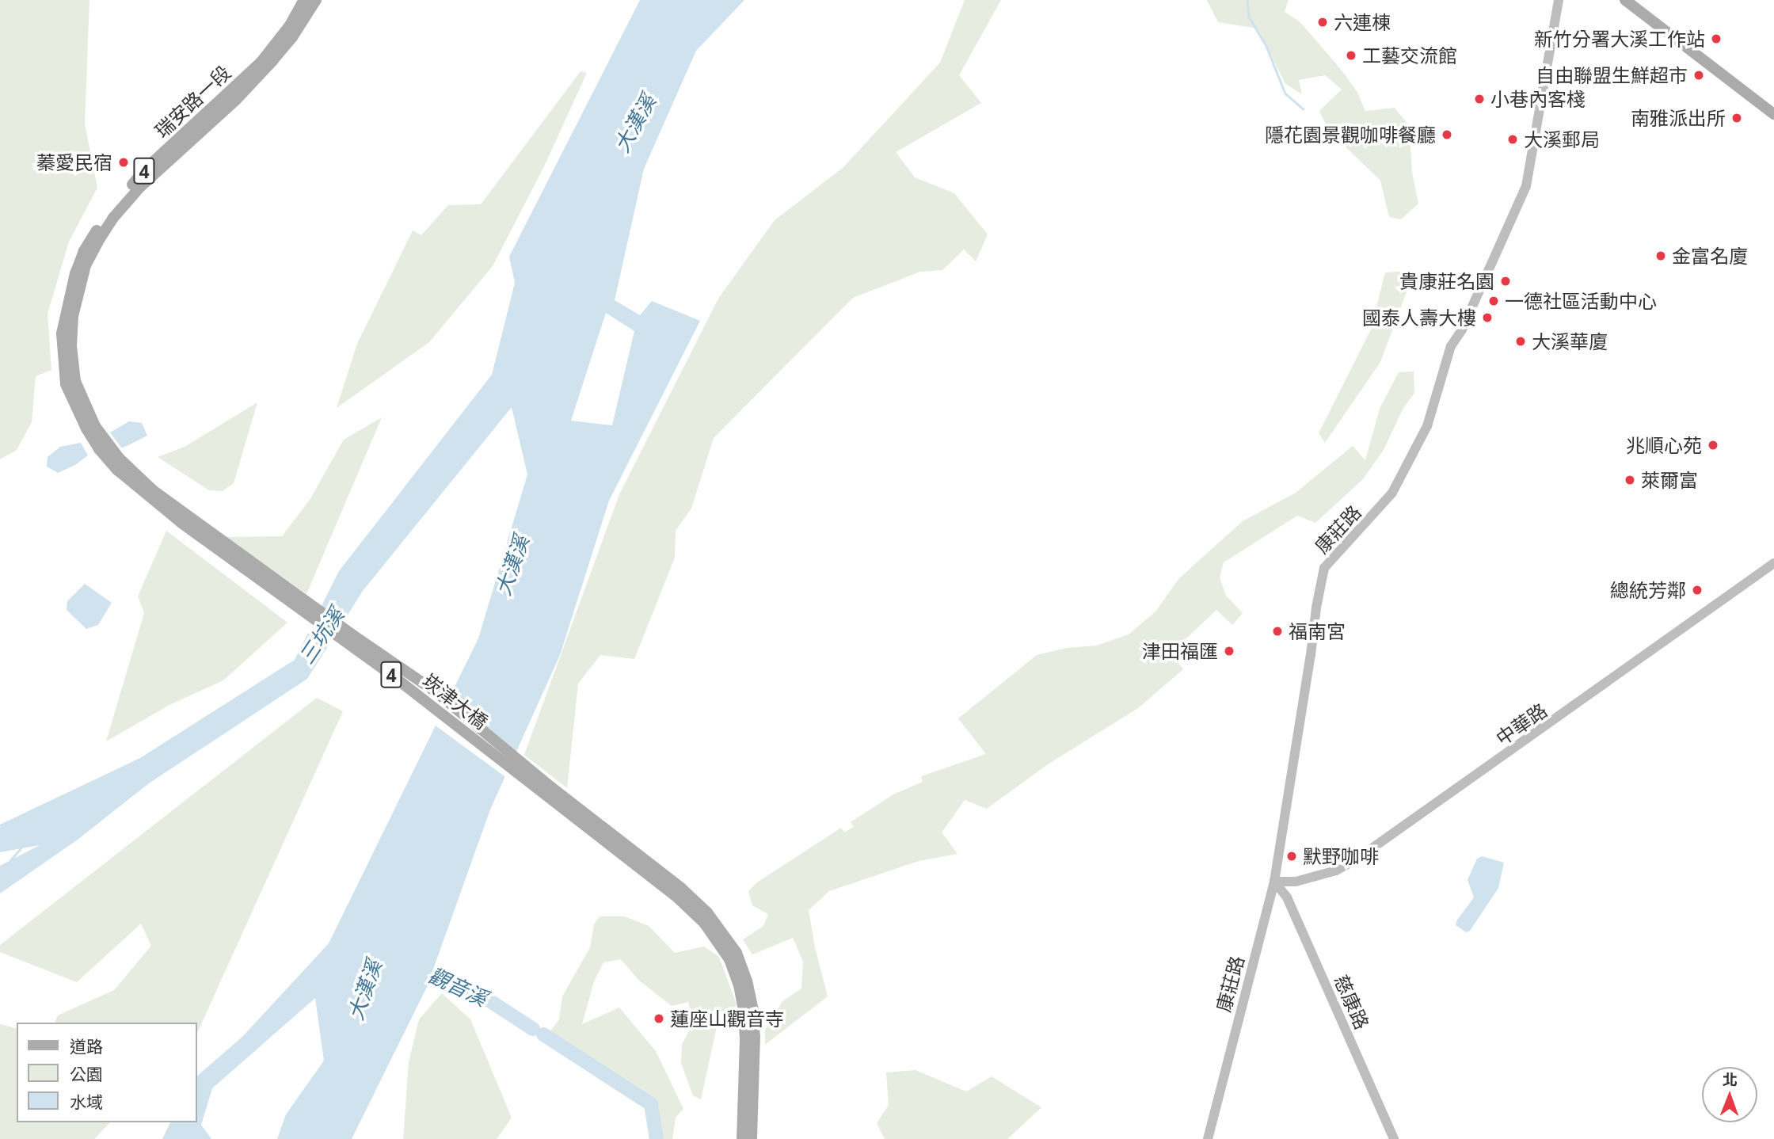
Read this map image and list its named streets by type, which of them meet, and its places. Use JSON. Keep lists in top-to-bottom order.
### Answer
{
  "streets": {
    "main road": ["瑞安路一段", "4", "崁津大橋"],
    "street": ["康莊路", "中華路", "慈康路"]
  },
  "crossings": [
    ["瑞安路一段", "崁津大橋"],
    ["4", "崁津大橋"],
    ["康莊路", "中華路"],
    ["康莊路", "慈康路"],
    ["中華路", "慈康路"]
  ],
  "water": ["大漢溪", "三坑溪", "觀音溪"],
  "places": [
    "六連棟",
    "新竹分署大溪工作站",
    "工藝交流館",
    "自由聯盟生鮮超市",
    "小巷內客棧",
    "南雅派出所",
    "隱花園景觀咖啡餐廳",
    "大溪郵局",
    "蓁愛民宿",
    "金富名廈",
    "貴康莊名園",
    "一德社區活動中心",
    "國泰人壽大樓",
    "大溪華廈",
    "兆順心苑",
    "萊爾富",
    "總統芳鄰",
    "福南宮",
    "津田福匯",
    "默野咖啡",
    "蓮座山觀音寺"
  ],
  "legend": ["道路", "公園", "水域"],
  "north": "top"
}
